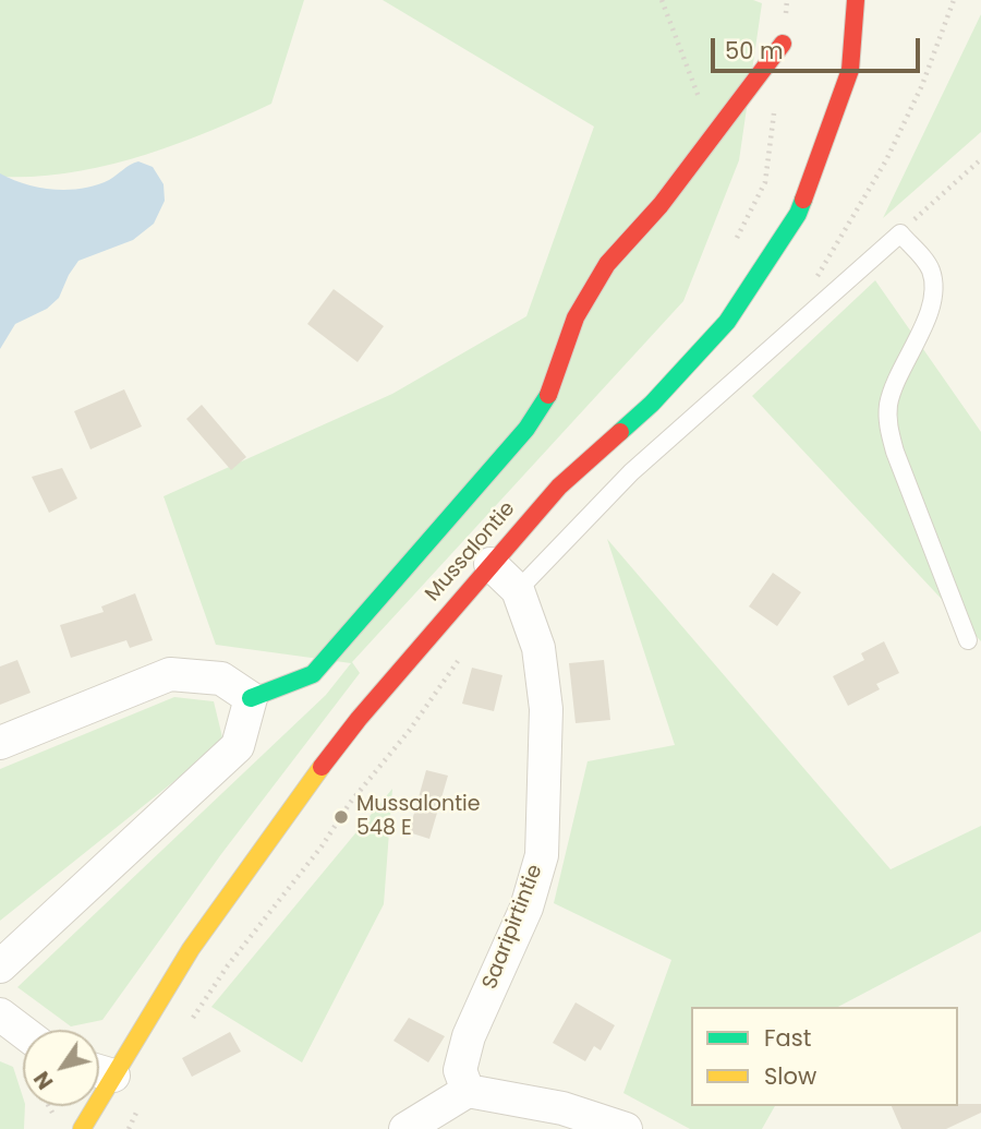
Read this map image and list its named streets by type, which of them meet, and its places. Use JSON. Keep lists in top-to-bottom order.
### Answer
{
  "streets": {
    "main road": ["Mussalontie"],
    "street": ["Saaripirtintie"]
  },
  "crossings": [
    ["Mussalontie", "Saaripirtintie"]
  ],
  "places": ["Mussalontie 548 E"],
  "legend": ["Fast", "Slow"],
  "scale_bar": "50 m",
  "north": "bottom left"
}
